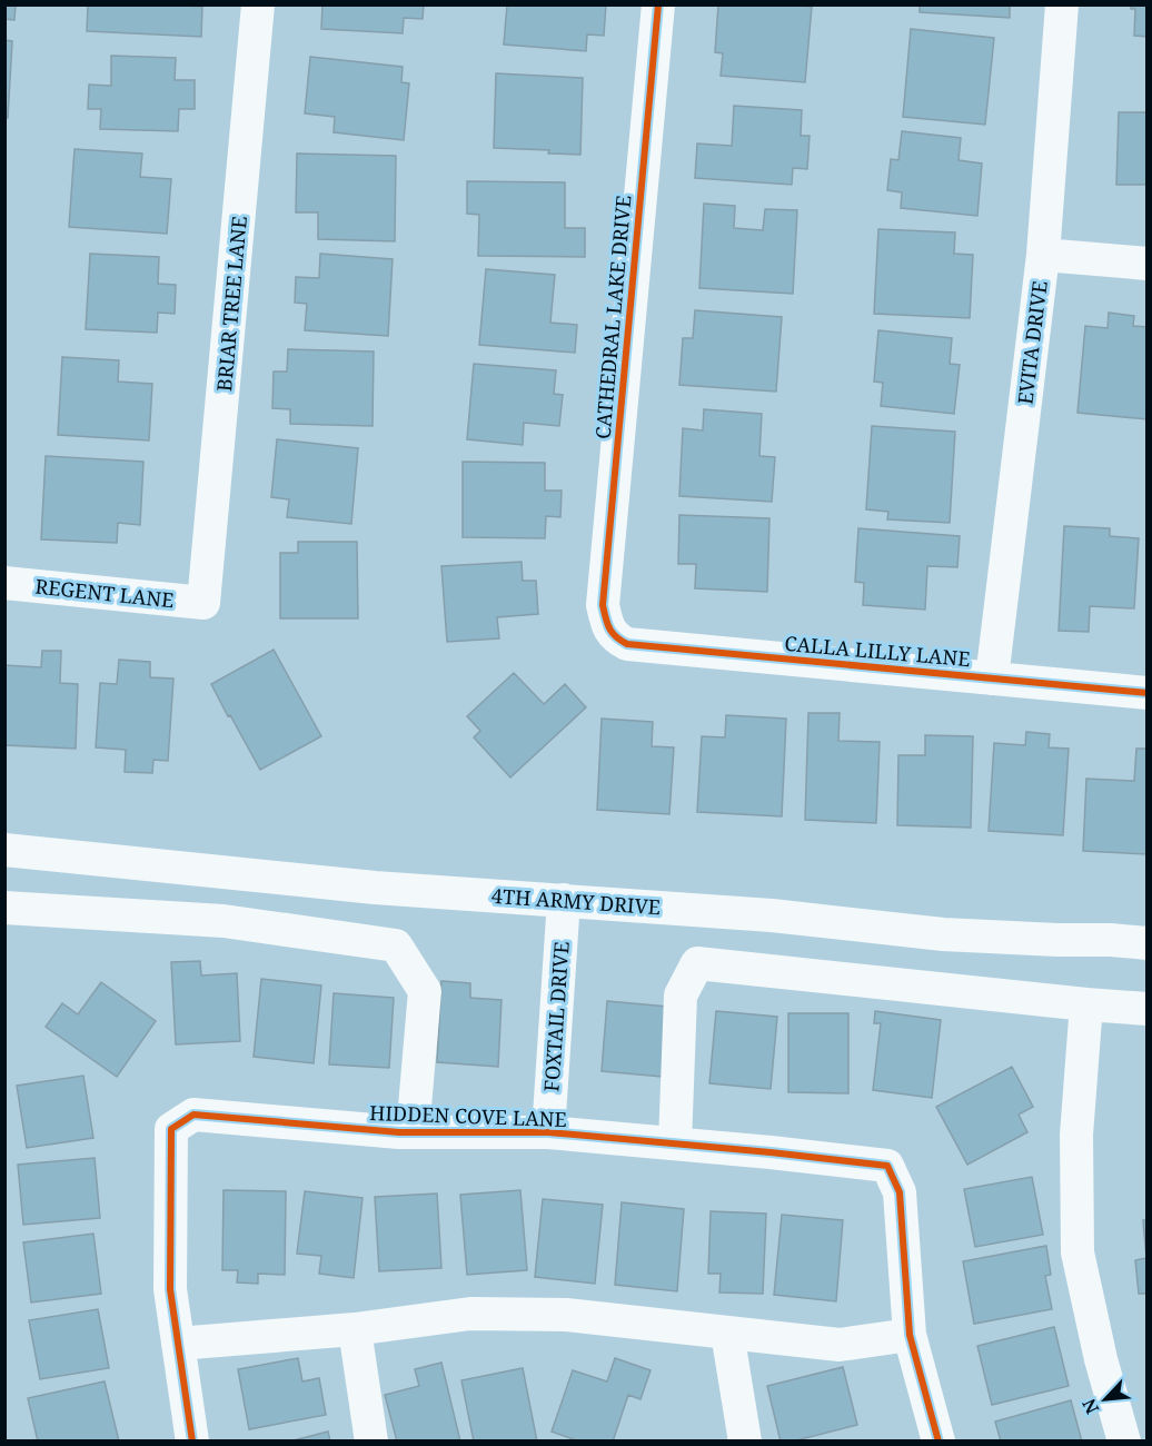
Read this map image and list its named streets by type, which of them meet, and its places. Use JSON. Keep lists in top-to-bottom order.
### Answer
{
  "streets": {
    "street": [
      "BRIAR TREE LANE",
      "CATHEDRAL LAKE DRIVE",
      "EVITA DRIVE",
      "REGENT LANE",
      "CALLA LILLY LANE",
      "4TH ARMY DRIVE",
      "FOXTAIL DRIVE",
      "HIDDEN COVE LANE"
    ]
  },
  "crossings": [
    ["BRIAR TREE LANE", "REGENT LANE"],
    ["CATHEDRAL LAKE DRIVE", "CALLA LILLY LANE"],
    ["EVITA DRIVE", "CALLA LILLY LANE"],
    ["4TH ARMY DRIVE", "FOXTAIL DRIVE"],
    ["FOXTAIL DRIVE", "HIDDEN COVE LANE"]
  ],
  "north": "bottom left"
}
